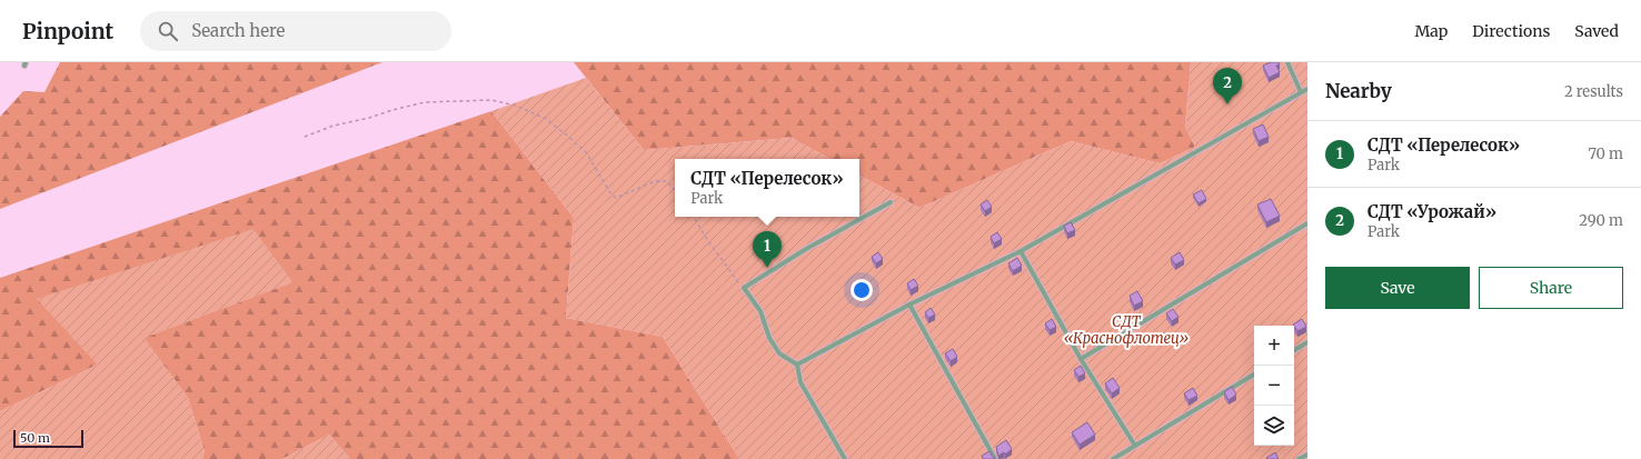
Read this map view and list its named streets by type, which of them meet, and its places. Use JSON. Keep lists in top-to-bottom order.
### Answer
{
  "parks": ["СДТ «Краснофлотец»"],
  "scale_bar": "50 m",
  "page": {
    "header": "Pinpoint",
    "search": "Search here",
    "nav": ["Map", "Directions", "Saved"],
    "heading": ["Nearby", "2 results"],
    "pins": ["2", "1"],
    "list": [
      {
        "mark": "1",
        "name": "СДТ «Перелесок»",
        "note": "Park",
        "value": "70 m"
      },
      {
        "mark": "2",
        "name": "СДТ «Урожай»",
        "note": "Park",
        "value": "290 m"
      }
    ],
    "popup": ["СДТ «Перелесок»", "Park"],
    "buttons": ["Save", "Share"],
    "map_buttons": ["+", "−"],
    "scale": "50 m"
  }
}
